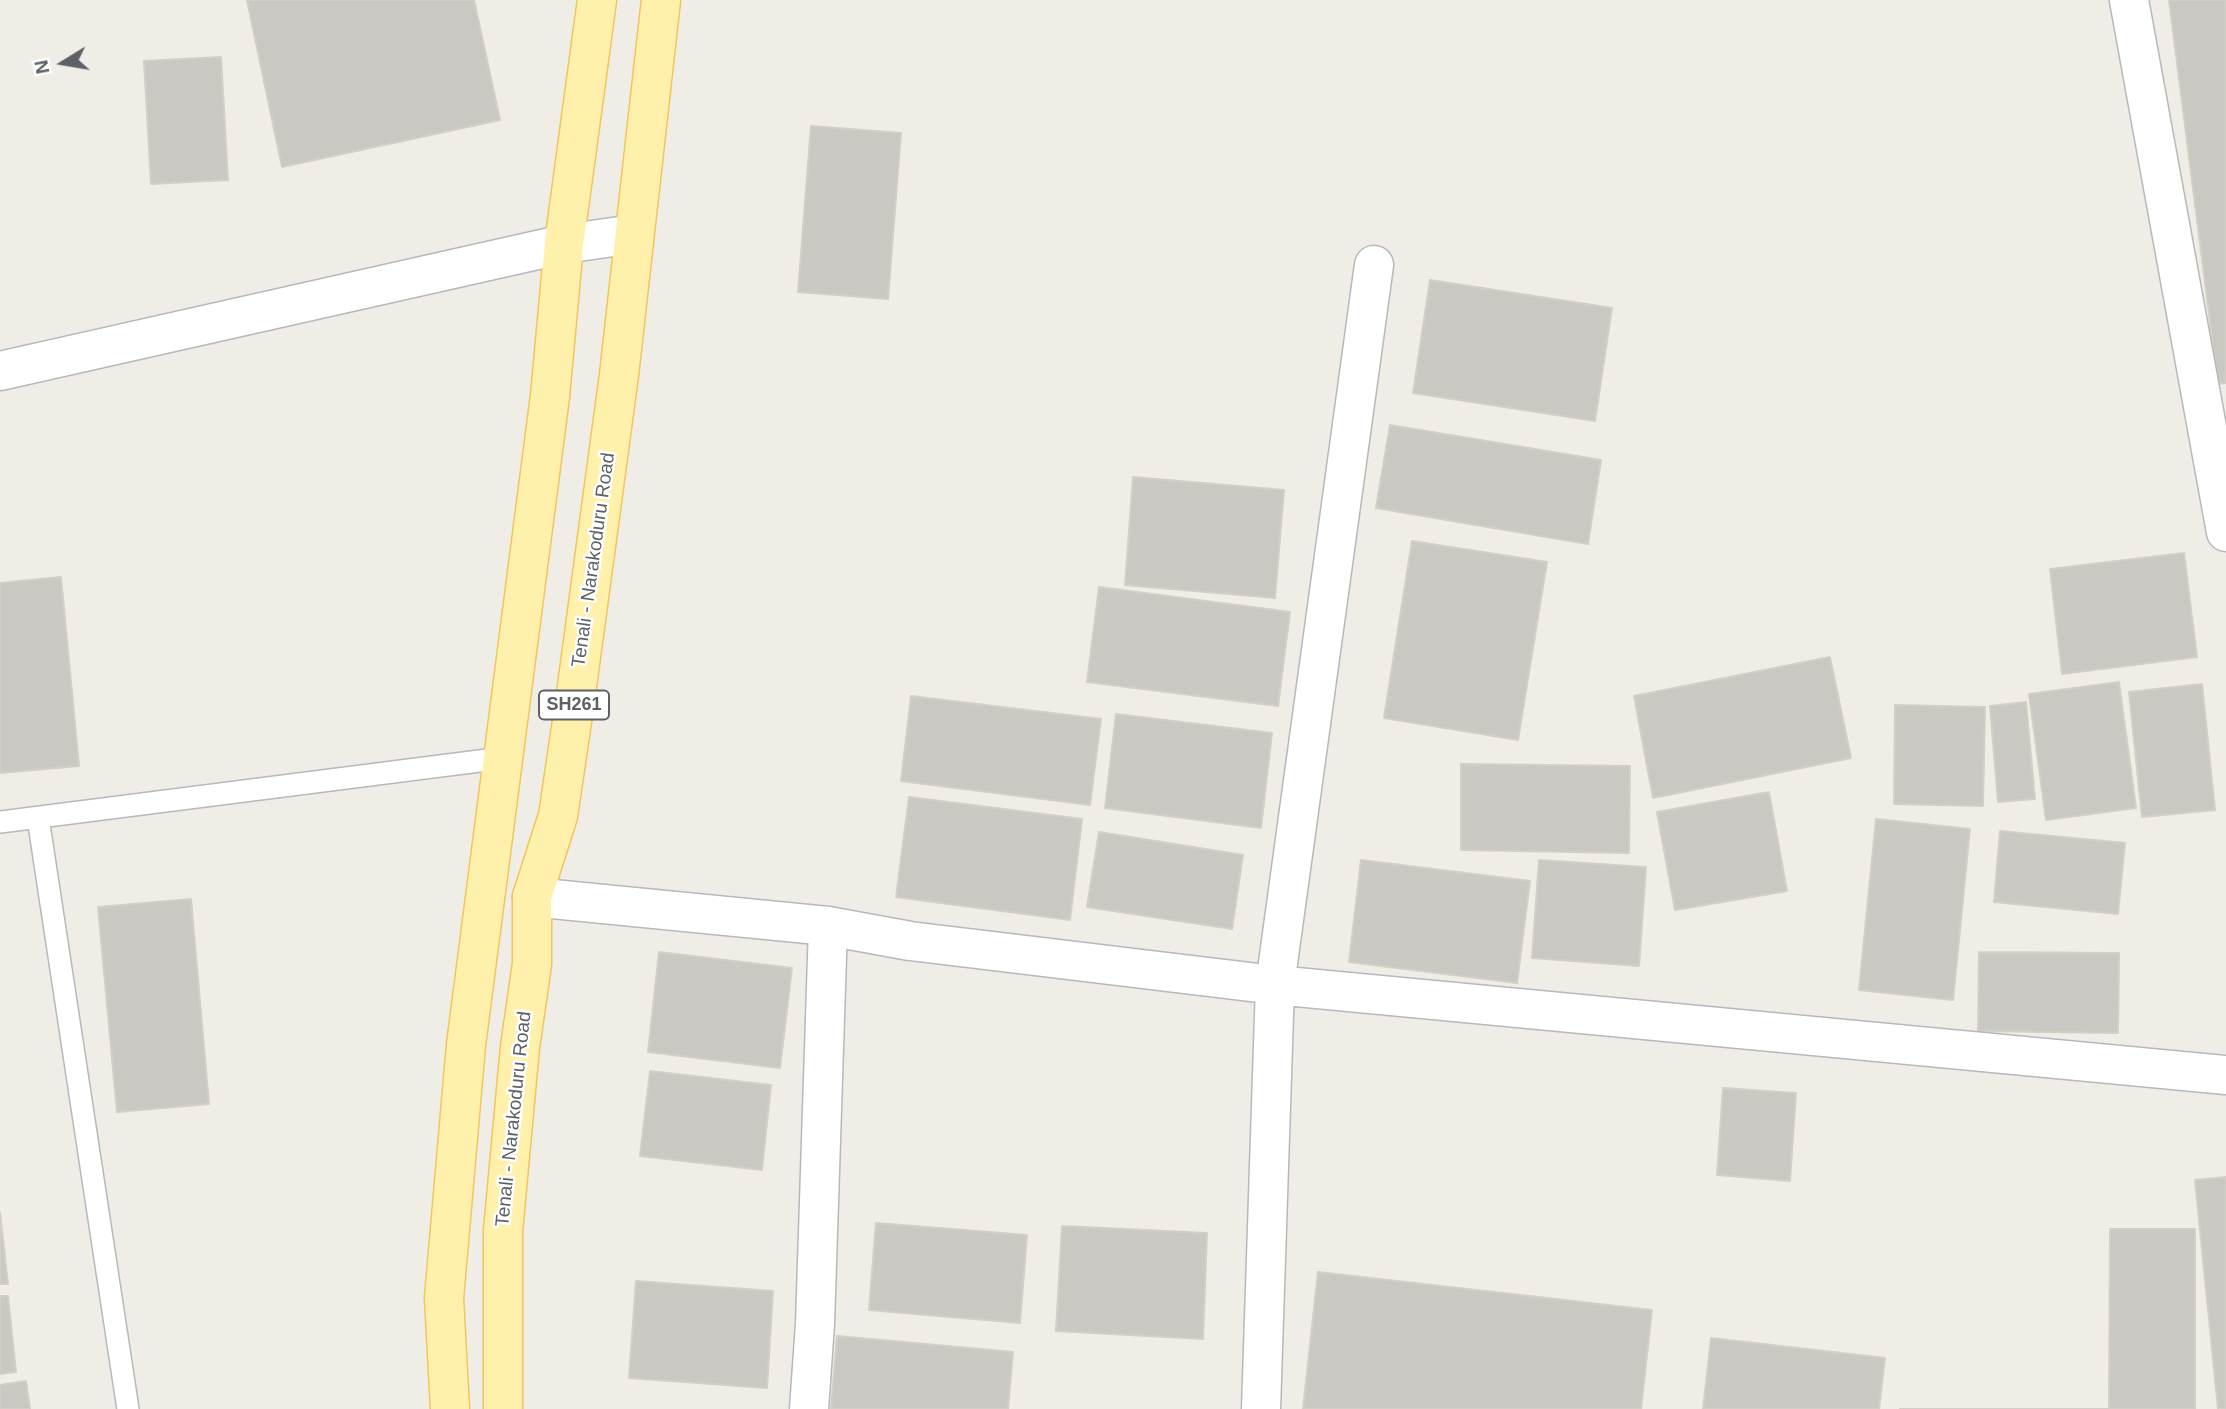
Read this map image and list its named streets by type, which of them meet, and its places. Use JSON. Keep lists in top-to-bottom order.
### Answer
{
  "streets": {
    "main road": ["Tenali - Narakoduru Road", "SH261"]
  },
  "north": "left"
}
